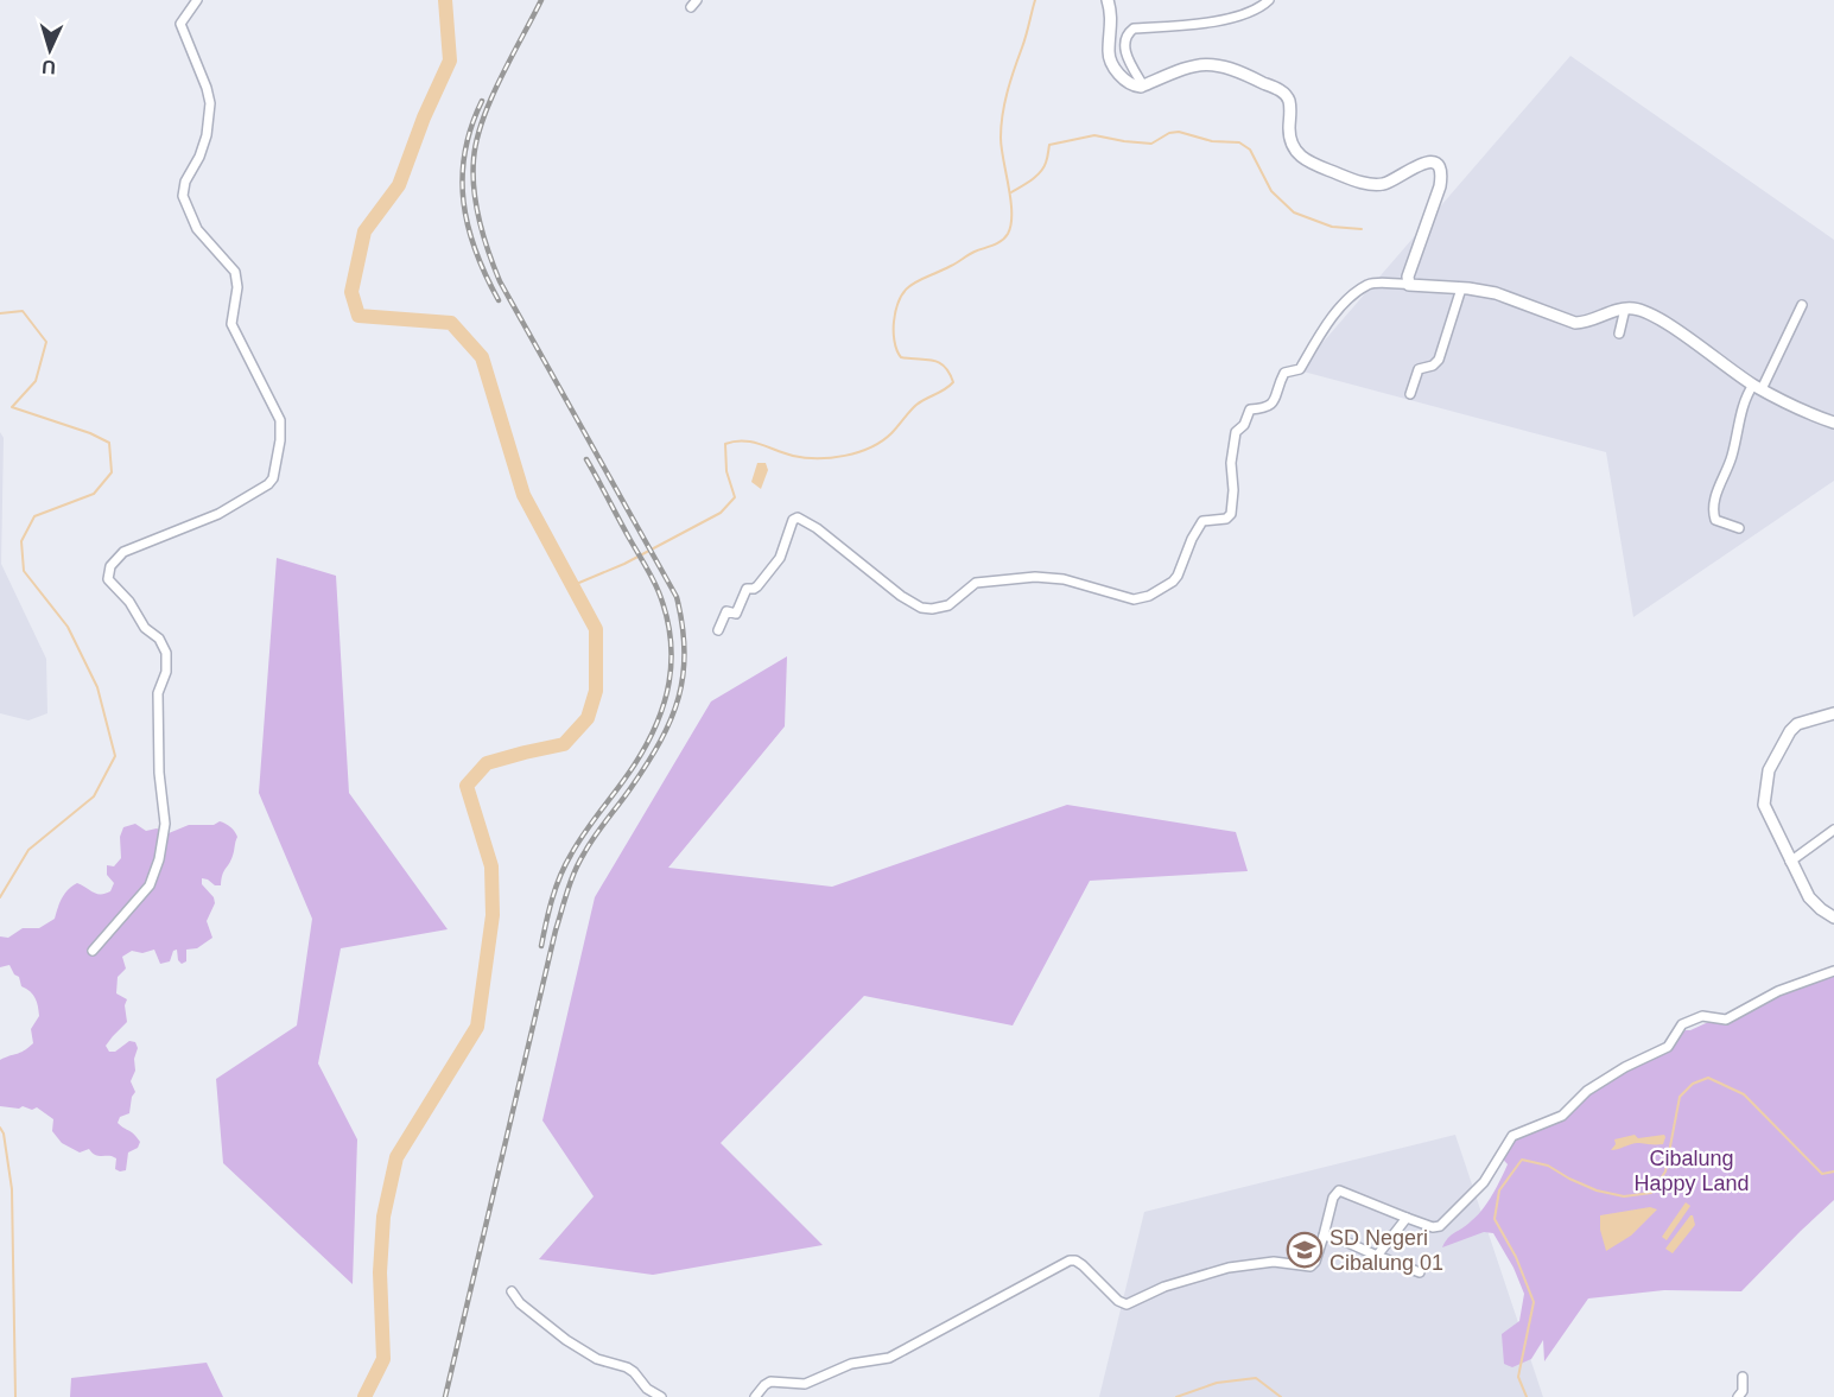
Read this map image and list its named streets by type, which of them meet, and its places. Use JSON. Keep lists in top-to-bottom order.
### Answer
{
  "parks": ["Cibalung Happy Land"],
  "places": {
    "school or university": ["SD Negeri Cibalung 01"]
  },
  "north": "bottom"
}
